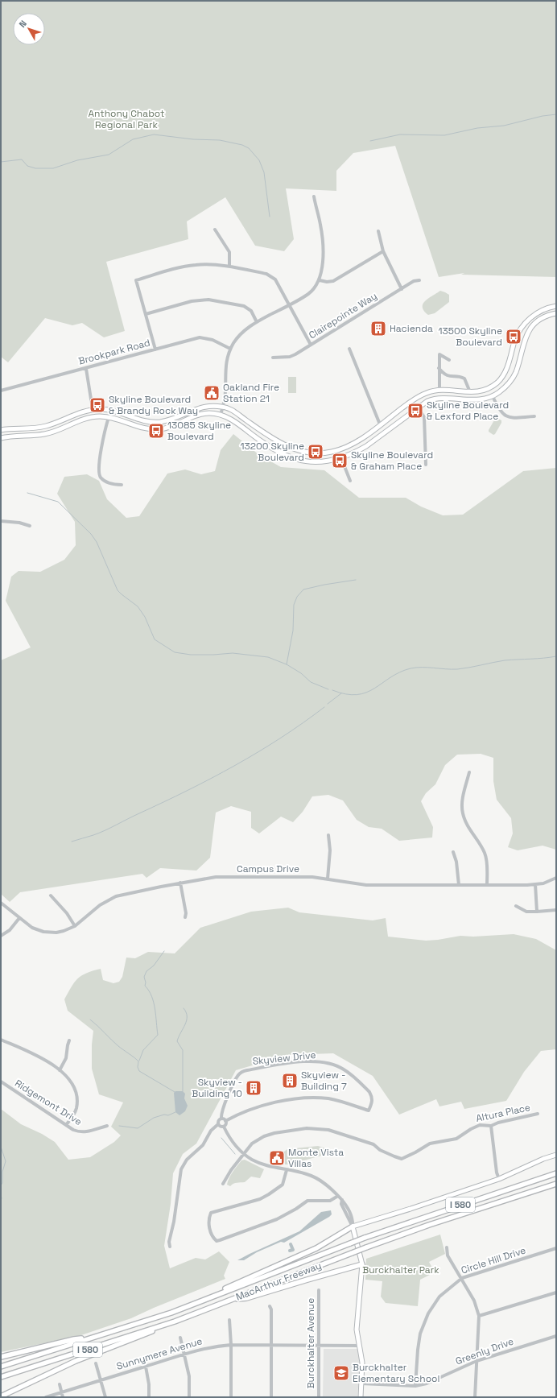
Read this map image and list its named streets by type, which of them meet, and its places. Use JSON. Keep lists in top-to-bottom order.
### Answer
{
  "streets": {
    "highway": ["I 580", "MacArthur Freeway"],
    "street": [
      "Clairepointe Way",
      "Brookpark Road",
      "Campus Drive",
      "Skyview Drive",
      "Ridgemont Drive",
      "Altura Place",
      "Circle Hill Drive",
      "Burckhalter Avenue",
      "Greenly Drive",
      "Sunnymere Avenue"
    ]
  },
  "crossings": [
    ["Circle Hill Drive", "Greenly Drive"],
    ["Burckhalter Avenue", "Sunnymere Avenue"]
  ],
  "parks": ["Anthony Chabot Regional Park", "Burckhalter Park"],
  "places": {
    "building": ["Hacienda", "Skyview - Building 7", "Skyview - Building 10"],
    "bus stop": [
      "13500 Skyline Boulevard",
      "Skyline Boulevard & Brandy Rock Way",
      "Skyline Boulevard & Lexford Place",
      "13085 Skyline Boulevard",
      "13200 Skyline Boulevard",
      "Skyline Boulevard & Graham Place"
    ],
    "public building": ["Oakland Fire Station 21", "Monte Vista Villas"],
    "school or university": ["Burckhalter Elementary School"]
  },
  "north": "top left"
}
